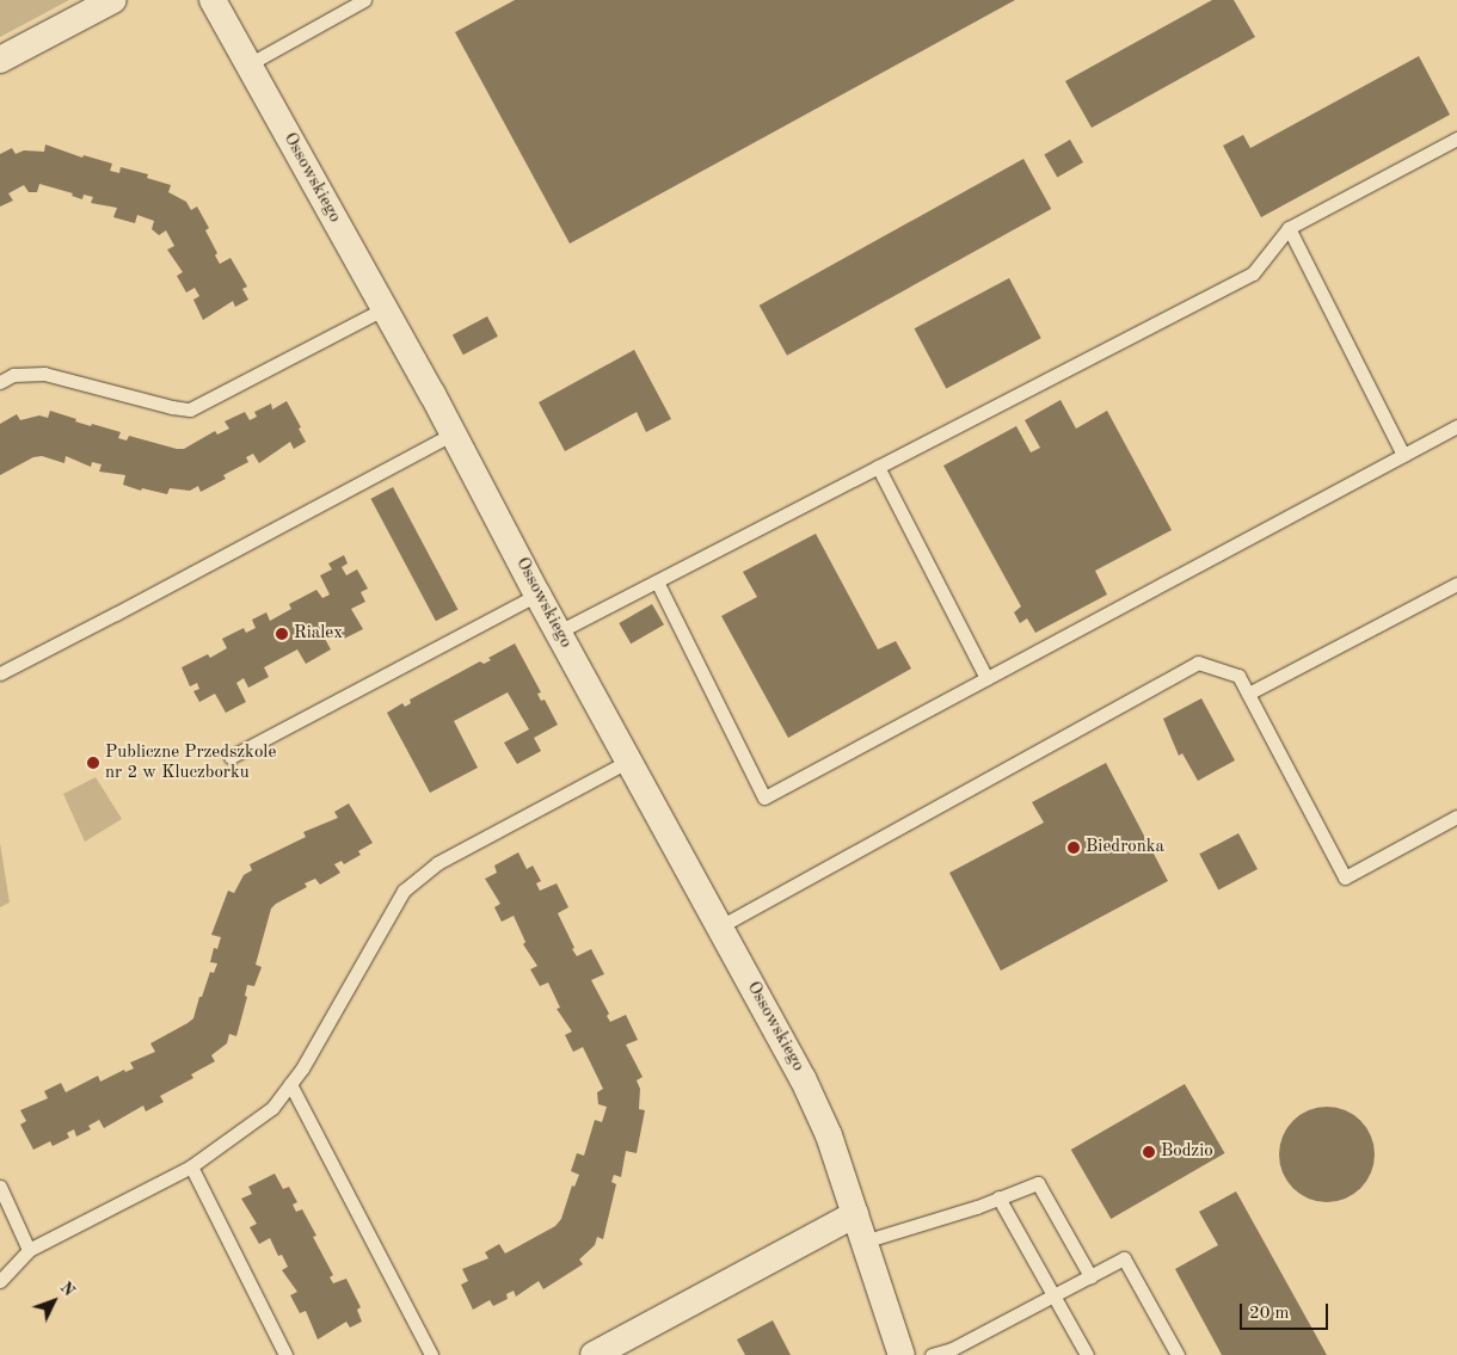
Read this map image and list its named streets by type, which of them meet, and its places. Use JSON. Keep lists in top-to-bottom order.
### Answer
{
  "streets": {
    "street": ["Ossowskiego"]
  },
  "places": [
    "Rialex",
    "Publiczne Przedszkole nr 2 w Kluczborku",
    "Biedronka",
    "Bodzio"
  ],
  "scale_bar": "20 m",
  "north": "top right"
}
